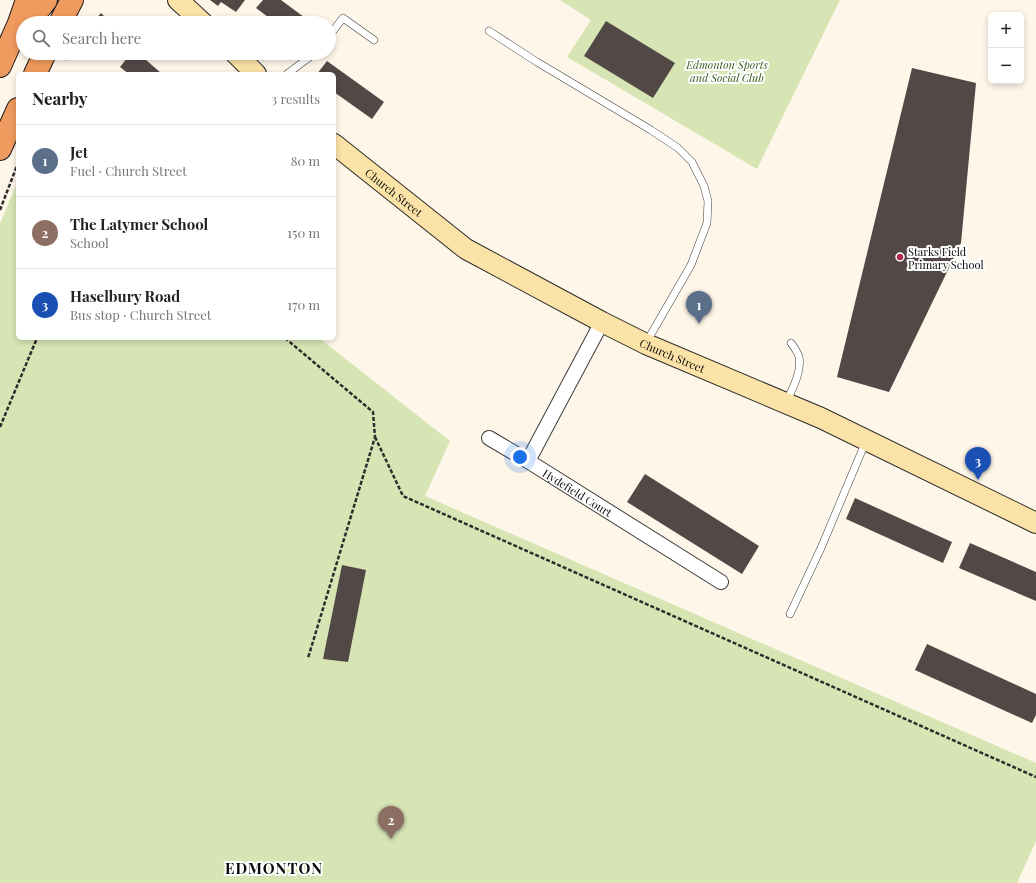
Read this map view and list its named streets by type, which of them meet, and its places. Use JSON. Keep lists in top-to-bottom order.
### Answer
{
  "streets": {
    "main road": ["Church Street"],
    "street": ["Hydefield Court"]
  },
  "districts": ["EDMONTON"],
  "parks": ["Edmonton Sports and Social Club"],
  "places": ["Starks Field Primary School"],
  "page": {
    "map_buttons": ["+", "−"],
    "search": "Search here",
    "heading": ["Nearby", "3 results"],
    "list": [
      {
        "mark": "1",
        "name": "Jet",
        "note": "Fuel · Church Street",
        "value": "80 m"
      },
      {
        "mark": "2",
        "name": "The Latymer School",
        "note": "School",
        "value": "150 m"
      },
      {
        "mark": "3",
        "name": "Haselbury Road",
        "note": "Bus stop · Church Street",
        "value": "170 m"
      }
    ],
    "pins": ["1", "3", "2"]
  }
}
